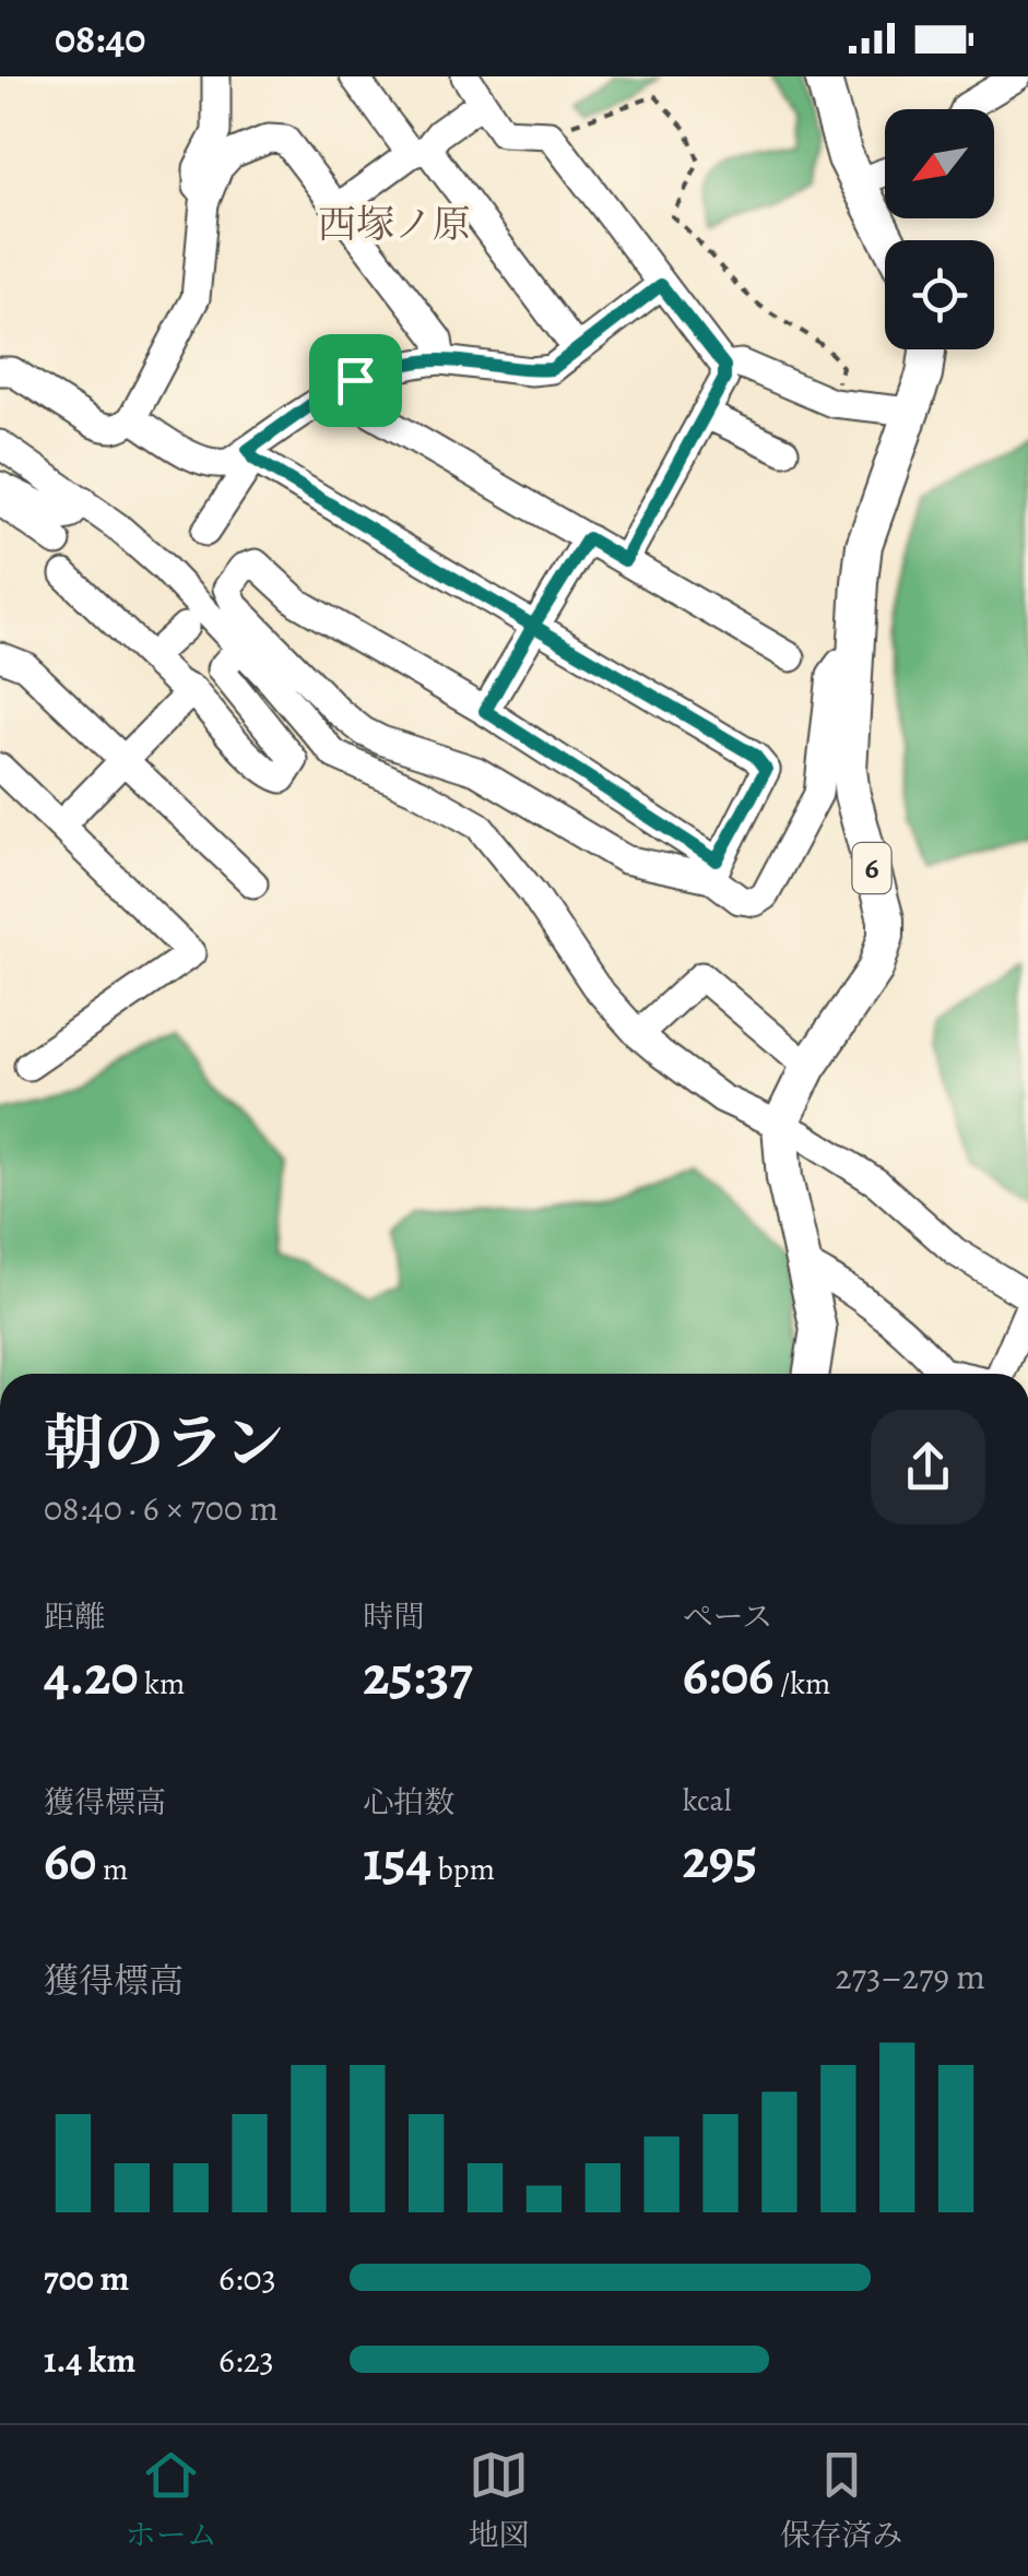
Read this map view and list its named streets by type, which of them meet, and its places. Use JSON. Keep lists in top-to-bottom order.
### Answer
{
  "streets": {
    "main road": ["6"]
  },
  "districts": ["西塚ノ原"],
  "north": "bottom left",
  "page": {
    "status": "08:40",
    "heading": ["朝のラン", "08:40 · 6 × 700 m"],
    "stats": [
      ["距離", "4.20 km"],
      ["時間", "25:37"],
      ["ペース", "6:06 /km"],
      ["獲得標高", "60 m"],
      ["心拍数", "154 bpm"],
      ["kcal", "295"]
    ],
    "chart": ["獲得標高", "273–279 m"],
    "list": [
      {
        "name": "700 m",
        "note": "6:03"
      },
      {
        "name": "1.4 km",
        "note": "6:23"
      }
    ],
    "tabs": ["ホーム", "地図", "保存済み"]
  }
}
